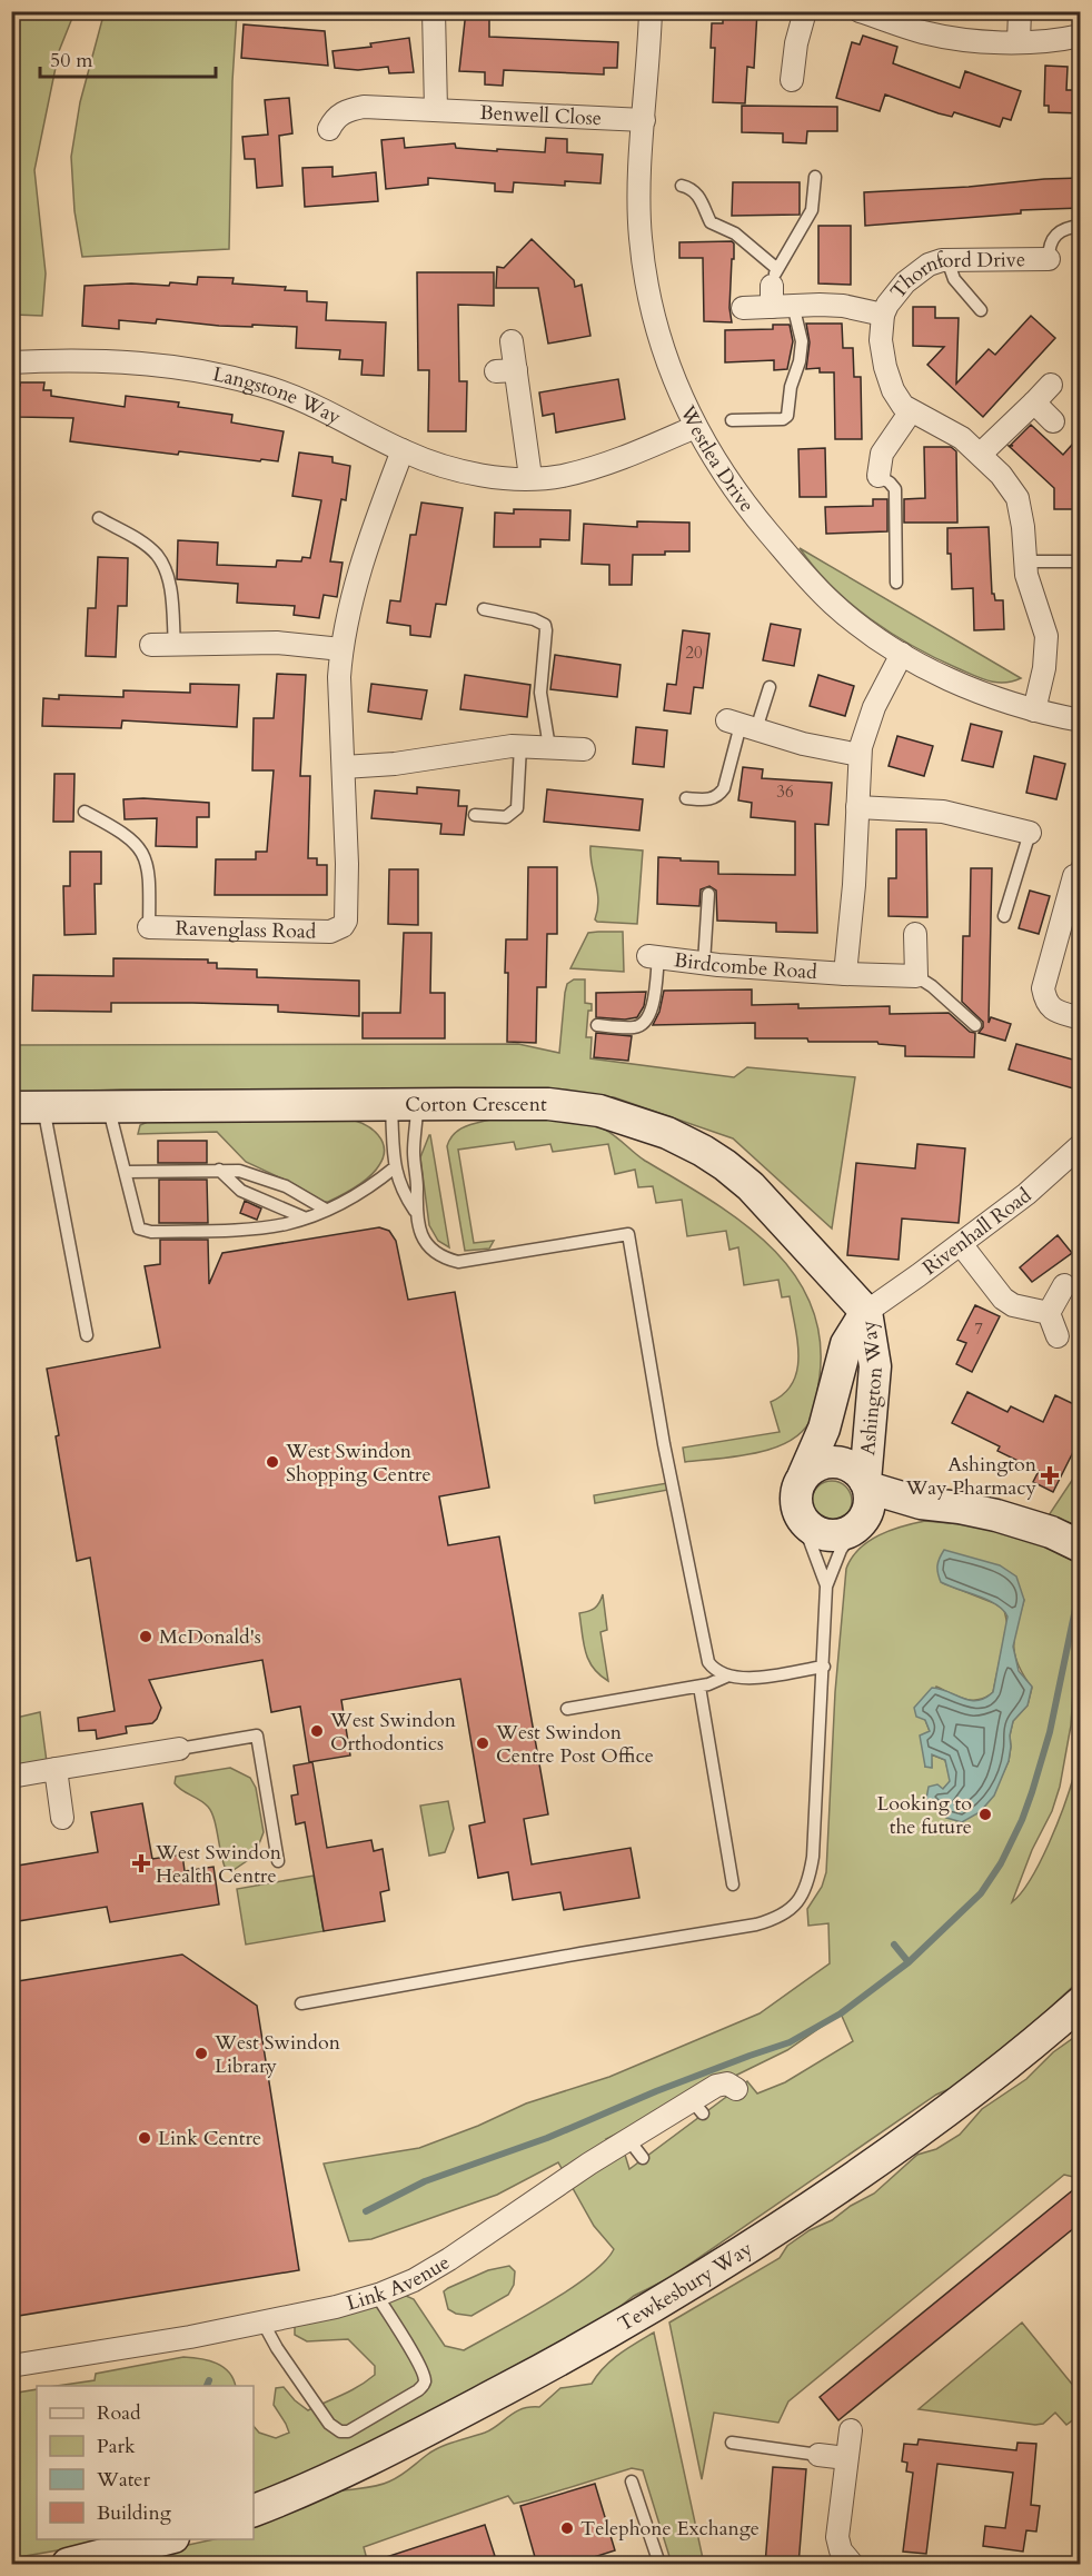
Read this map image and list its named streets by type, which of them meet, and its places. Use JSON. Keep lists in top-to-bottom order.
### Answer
{
  "streets": {
    "street": [
      "Benwell Close",
      "Thornford Drive",
      "Langstone Way",
      "Westlea Drive",
      "Ravenglass Road",
      "Birdcombe Road",
      "Corton Crescent",
      "Rivenhall Road",
      "Ashington Way",
      "Link Avenue",
      "Tewkesbury Way"
    ]
  },
  "crossings": [
    ["Benwell Close", "Westlea Drive"],
    ["Thornford Drive", "Westlea Drive"],
    ["Langstone Way", "Westlea Drive"],
    ["Langstone Way", "Ravenglass Road"],
    ["Westlea Drive", "Birdcombe Road"],
    ["Corton Crescent", "Rivenhall Road"],
    ["Corton Crescent", "Ashington Way"],
    ["Rivenhall Road", "Ashington Way"]
  ],
  "places": {
    "other": [
      "West Swindon Shopping Centre",
      "McDonald's",
      "West Swindon Orthodontics",
      "West Swindon Centre Post Office",
      "Looking to the future",
      "West Swindon Library",
      "Link Centre",
      "Telephone Exchange"
    ],
    "health": ["Ashington Way Pharmacy", "West Swindon Health Centre"]
  },
  "house_numbers": ["20", "36", "7"],
  "legend": [
    "Road",
    "Park",
    "Water",
    "Building"
  ],
  "scale_bar": "50 m"
}
